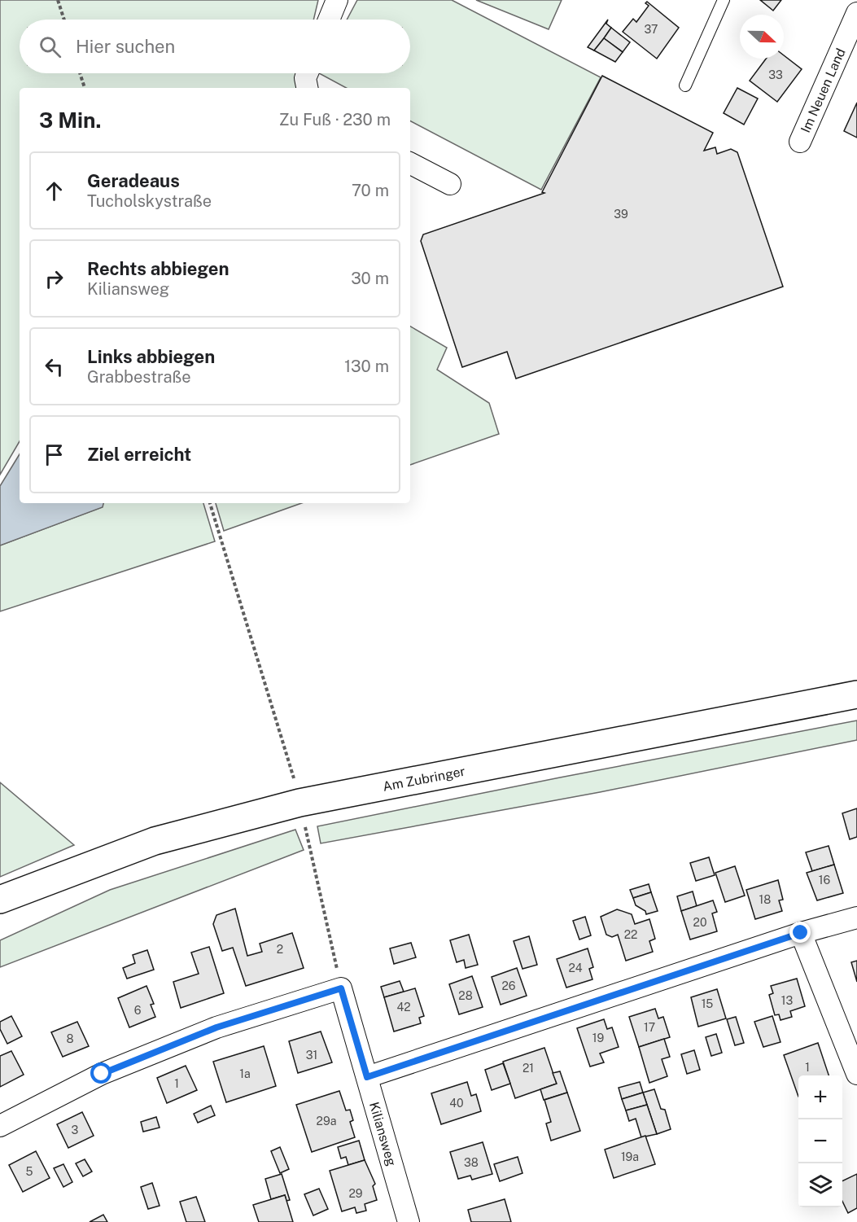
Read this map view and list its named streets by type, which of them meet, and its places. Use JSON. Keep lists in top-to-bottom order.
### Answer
{
  "streets": {
    "main road": ["Am Zubringer"],
    "street": ["Im Neuen Land", "Kiliansweg"]
  },
  "house_numbers": [
    "37",
    "33",
    "39",
    "16",
    "18",
    "20",
    "22",
    "2",
    "24",
    "26",
    "28",
    "13",
    "15",
    "42",
    "6",
    "17",
    "19",
    "8",
    "31",
    "1",
    "21",
    "1a",
    "1",
    "40",
    "29a",
    "3",
    "19a",
    "38",
    "5",
    "29"
  ],
  "north": "right",
  "page": {
    "search": "Hier suchen",
    "heading": ["3 Min.", "Zu Fuß · 230 m"],
    "list": [
      ["Geradeaus", "Tucholskystraße", "70 m"],
      ["Rechts abbiegen", "Kiliansweg", "30 m"],
      ["Links abbiegen", "Grabbestraße", "130 m"],
      "Ziel erreicht"
    ],
    "map_buttons": ["+", "−"]
  }
}
